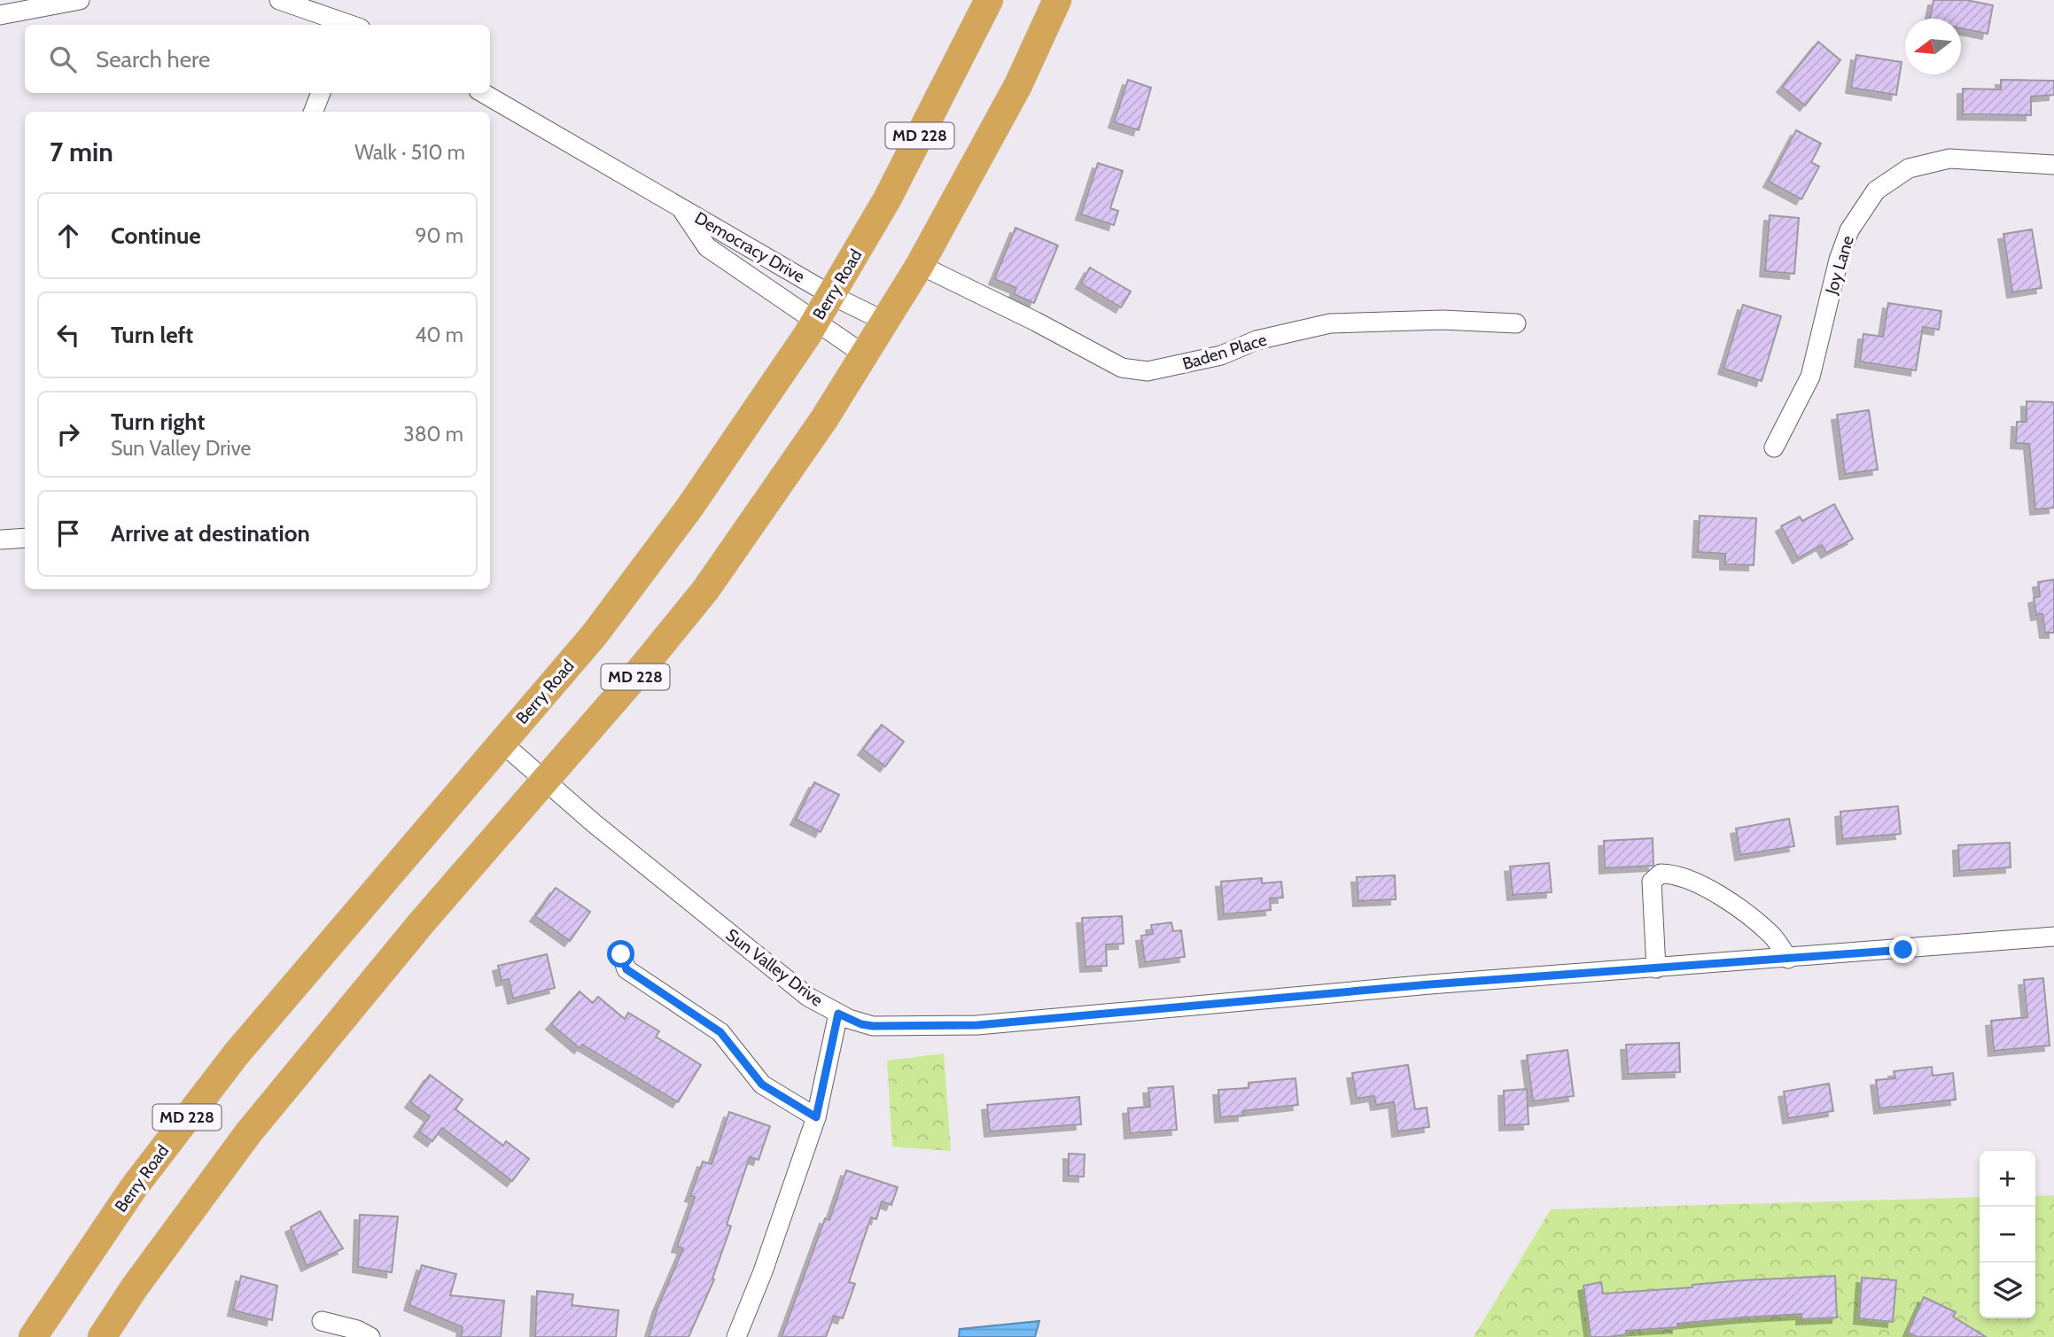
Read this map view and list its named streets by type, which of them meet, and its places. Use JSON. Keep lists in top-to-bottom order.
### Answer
{
  "streets": {
    "highway": ["MD 228", "Berry Road"],
    "street": [
      "Democracy Drive",
      "Joy Lane",
      "Baden Place",
      "Sun Valley Drive"
    ]
  },
  "crossings": [
    ["MD 228", "Democracy Drive"],
    ["MD 228", "Baden Place"],
    ["MD 228", "Sun Valley Drive"],
    ["Democracy Drive", "Berry Road"],
    ["Berry Road", "Sun Valley Drive"]
  ],
  "north": "left",
  "page": {
    "search": "Search here",
    "heading": ["7 min", "Walk · 510 m"],
    "list": [
      ["Continue", "90 m"],
      ["Turn left", "40 m"],
      ["Turn right", "Sun Valley Drive", "380 m"],
      "Arrive at destination"
    ],
    "map_buttons": ["+", "−"]
  }
}
